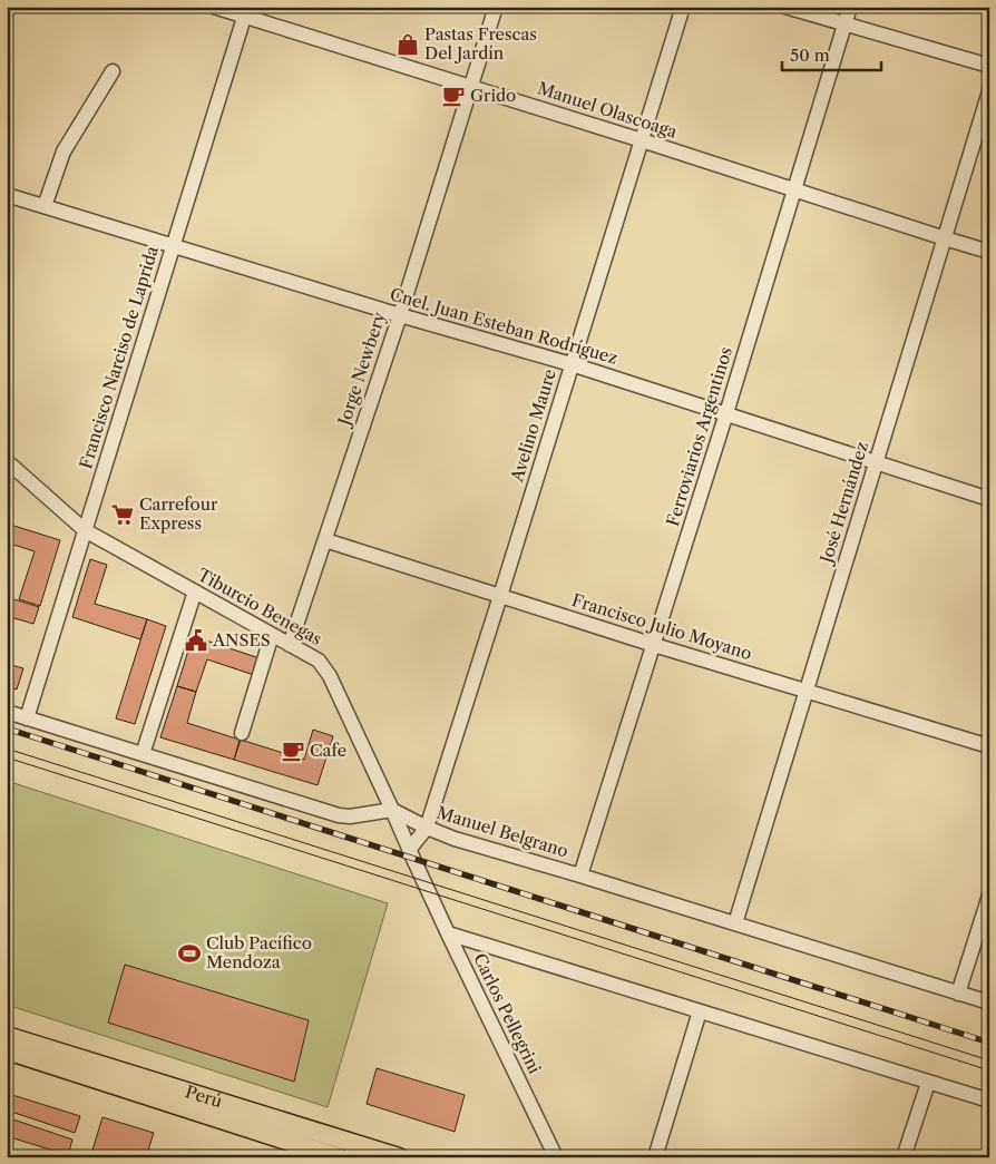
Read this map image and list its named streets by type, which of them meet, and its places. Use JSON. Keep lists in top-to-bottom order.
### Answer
{
  "streets": {
    "main road": ["Perú"],
    "street": [
      "Manuel Olascoaga",
      "Cnel. Juan Esteban Rodríguez",
      "Francisco Narciso de Laprida",
      "Jorge Newbery",
      "Avelino Maure",
      "Ferroviarios Argentinos",
      "José Hernández",
      "Tiburcio Benegas",
      "Francisco Julio Moyano",
      "Manuel Belgrano",
      "Carlos Pellegrini"
    ]
  },
  "crossings": [
    ["Manuel Olascoaga", "Francisco Narciso de Laprida"],
    ["Manuel Olascoaga", "Jorge Newbery"],
    ["Manuel Olascoaga", "Avelino Maure"],
    ["Manuel Olascoaga", "Ferroviarios Argentinos"],
    ["Manuel Olascoaga", "José Hernández"],
    ["Cnel. Juan Esteban Rodríguez", "Francisco Narciso de Laprida"],
    ["Cnel. Juan Esteban Rodríguez", "Jorge Newbery"],
    ["Cnel. Juan Esteban Rodríguez", "Avelino Maure"],
    ["Cnel. Juan Esteban Rodríguez", "Ferroviarios Argentinos"],
    ["Cnel. Juan Esteban Rodríguez", "José Hernández"],
    ["Francisco Narciso de Laprida", "Tiburcio Benegas"],
    ["Jorge Newbery", "Tiburcio Benegas"],
    ["Jorge Newbery", "Francisco Julio Moyano"],
    ["Avelino Maure", "Tiburcio Benegas"],
    ["Avelino Maure", "Francisco Julio Moyano"],
    ["Avelino Maure", "Manuel Belgrano"],
    ["Ferroviarios Argentinos", "Francisco Julio Moyano"],
    ["Ferroviarios Argentinos", "Manuel Belgrano"],
    ["José Hernández", "Francisco Julio Moyano"],
    ["José Hernández", "Manuel Belgrano"],
    ["Tiburcio Benegas", "Manuel Belgrano"],
    ["Tiburcio Benegas", "Carlos Pellegrini"]
  ],
  "places": {
    "shop": ["Pastas Frescas Del Jardín"],
    "cafe": ["Grido", "Cafe"],
    "supermarket": ["Carrefour Express"],
    "public building": ["ANSES"],
    "sports": ["Club Pacífico Mendoza"]
  },
  "scale_bar": "50 m"
}
